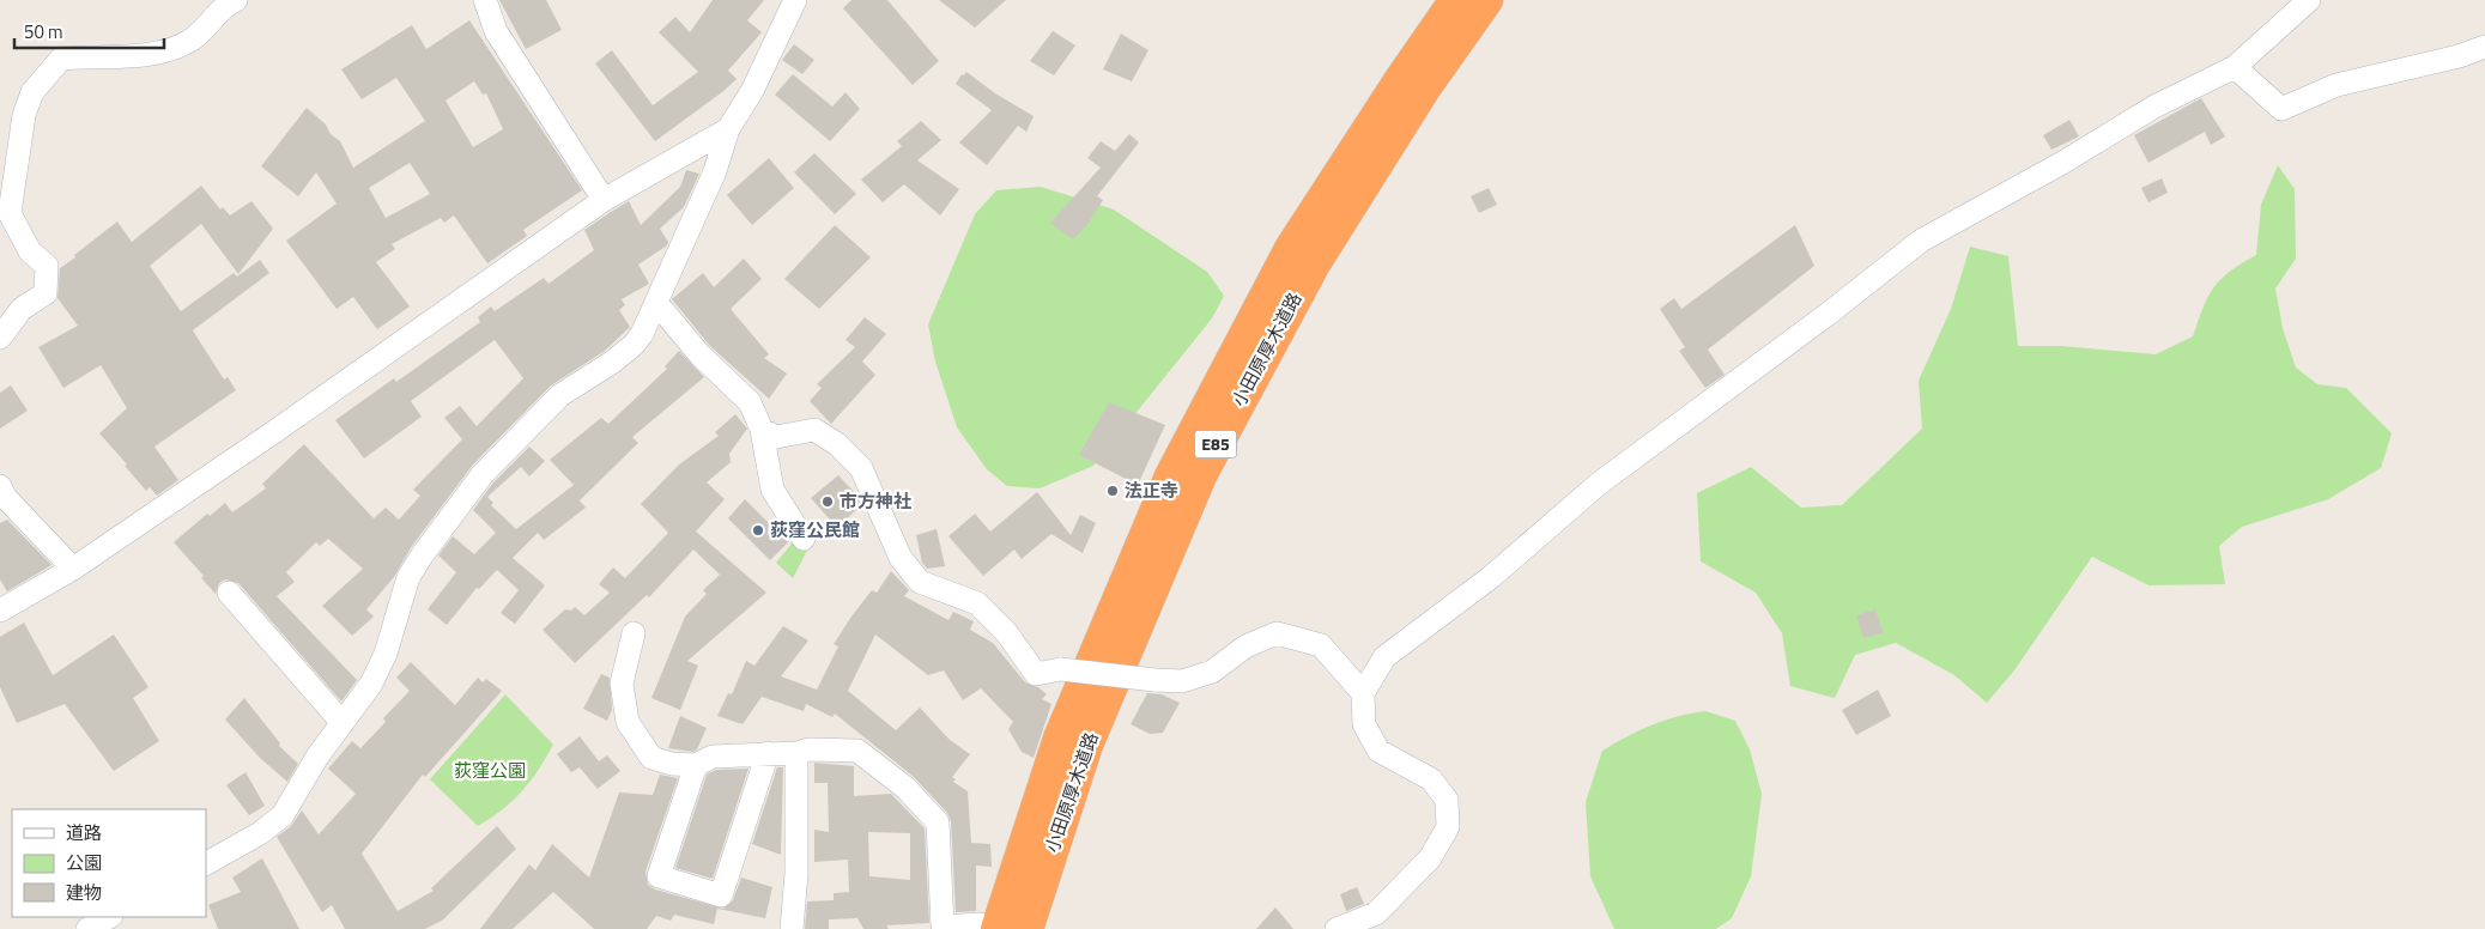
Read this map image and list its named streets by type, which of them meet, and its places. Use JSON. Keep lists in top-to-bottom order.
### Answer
{
  "streets": {
    "highway": ["小田原厚木道路", "E85"]
  },
  "parks": ["荻窪公園"],
  "places": ["法正寺", "市方神社", "荻窪公民館"],
  "legend": ["道路", "公園", "建物"],
  "scale_bar": "50 m"
}
